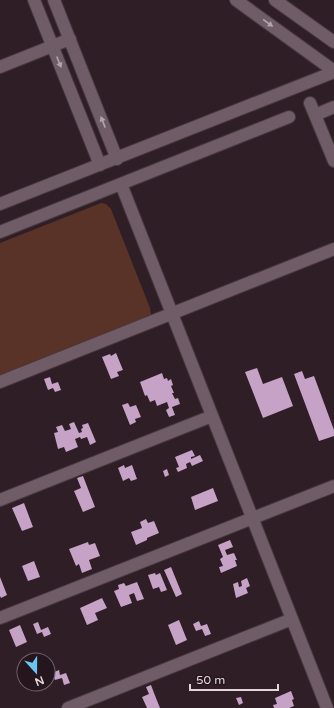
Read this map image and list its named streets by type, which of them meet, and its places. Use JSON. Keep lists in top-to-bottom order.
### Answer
{
  "scale_bar": "50 m",
  "north": "bottom"
}
